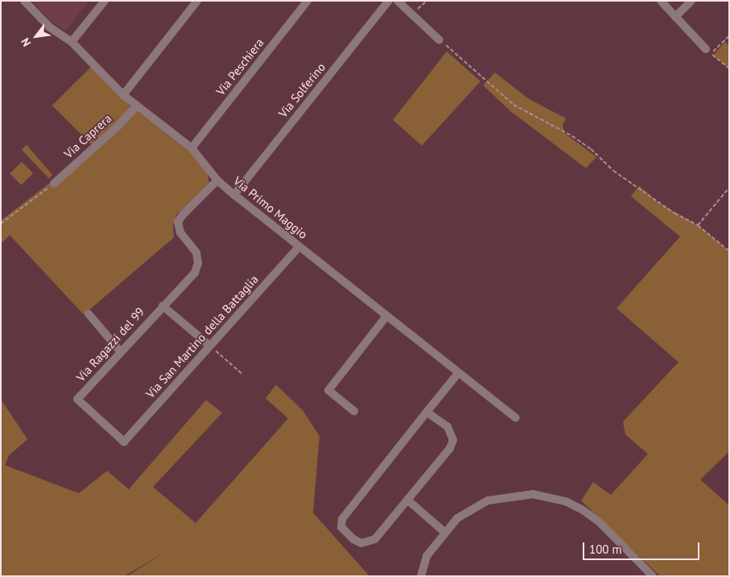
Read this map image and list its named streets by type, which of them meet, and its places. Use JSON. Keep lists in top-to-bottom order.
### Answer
{
  "streets": {
    "street": [
      "Via Peschiera",
      "Via Solferino",
      "Via Caprera",
      "Via Primo Maggio",
      "Via San Martino della Battaglia",
      "Via Ragazzi del 99"
    ]
  },
  "crossings": [
    ["Via Peschiera", "Via Primo Maggio"],
    ["Via Solferino", "Via Primo Maggio"],
    ["Via Caprera", "Via Primo Maggio"],
    ["Via Primo Maggio", "Via San Martino della Battaglia"],
    ["Via Primo Maggio", "Via Ragazzi del 99"],
    ["Via San Martino della Battaglia", "Via Ragazzi del 99"]
  ],
  "scale_bar": "100 m",
  "north": "bottom left"
}
